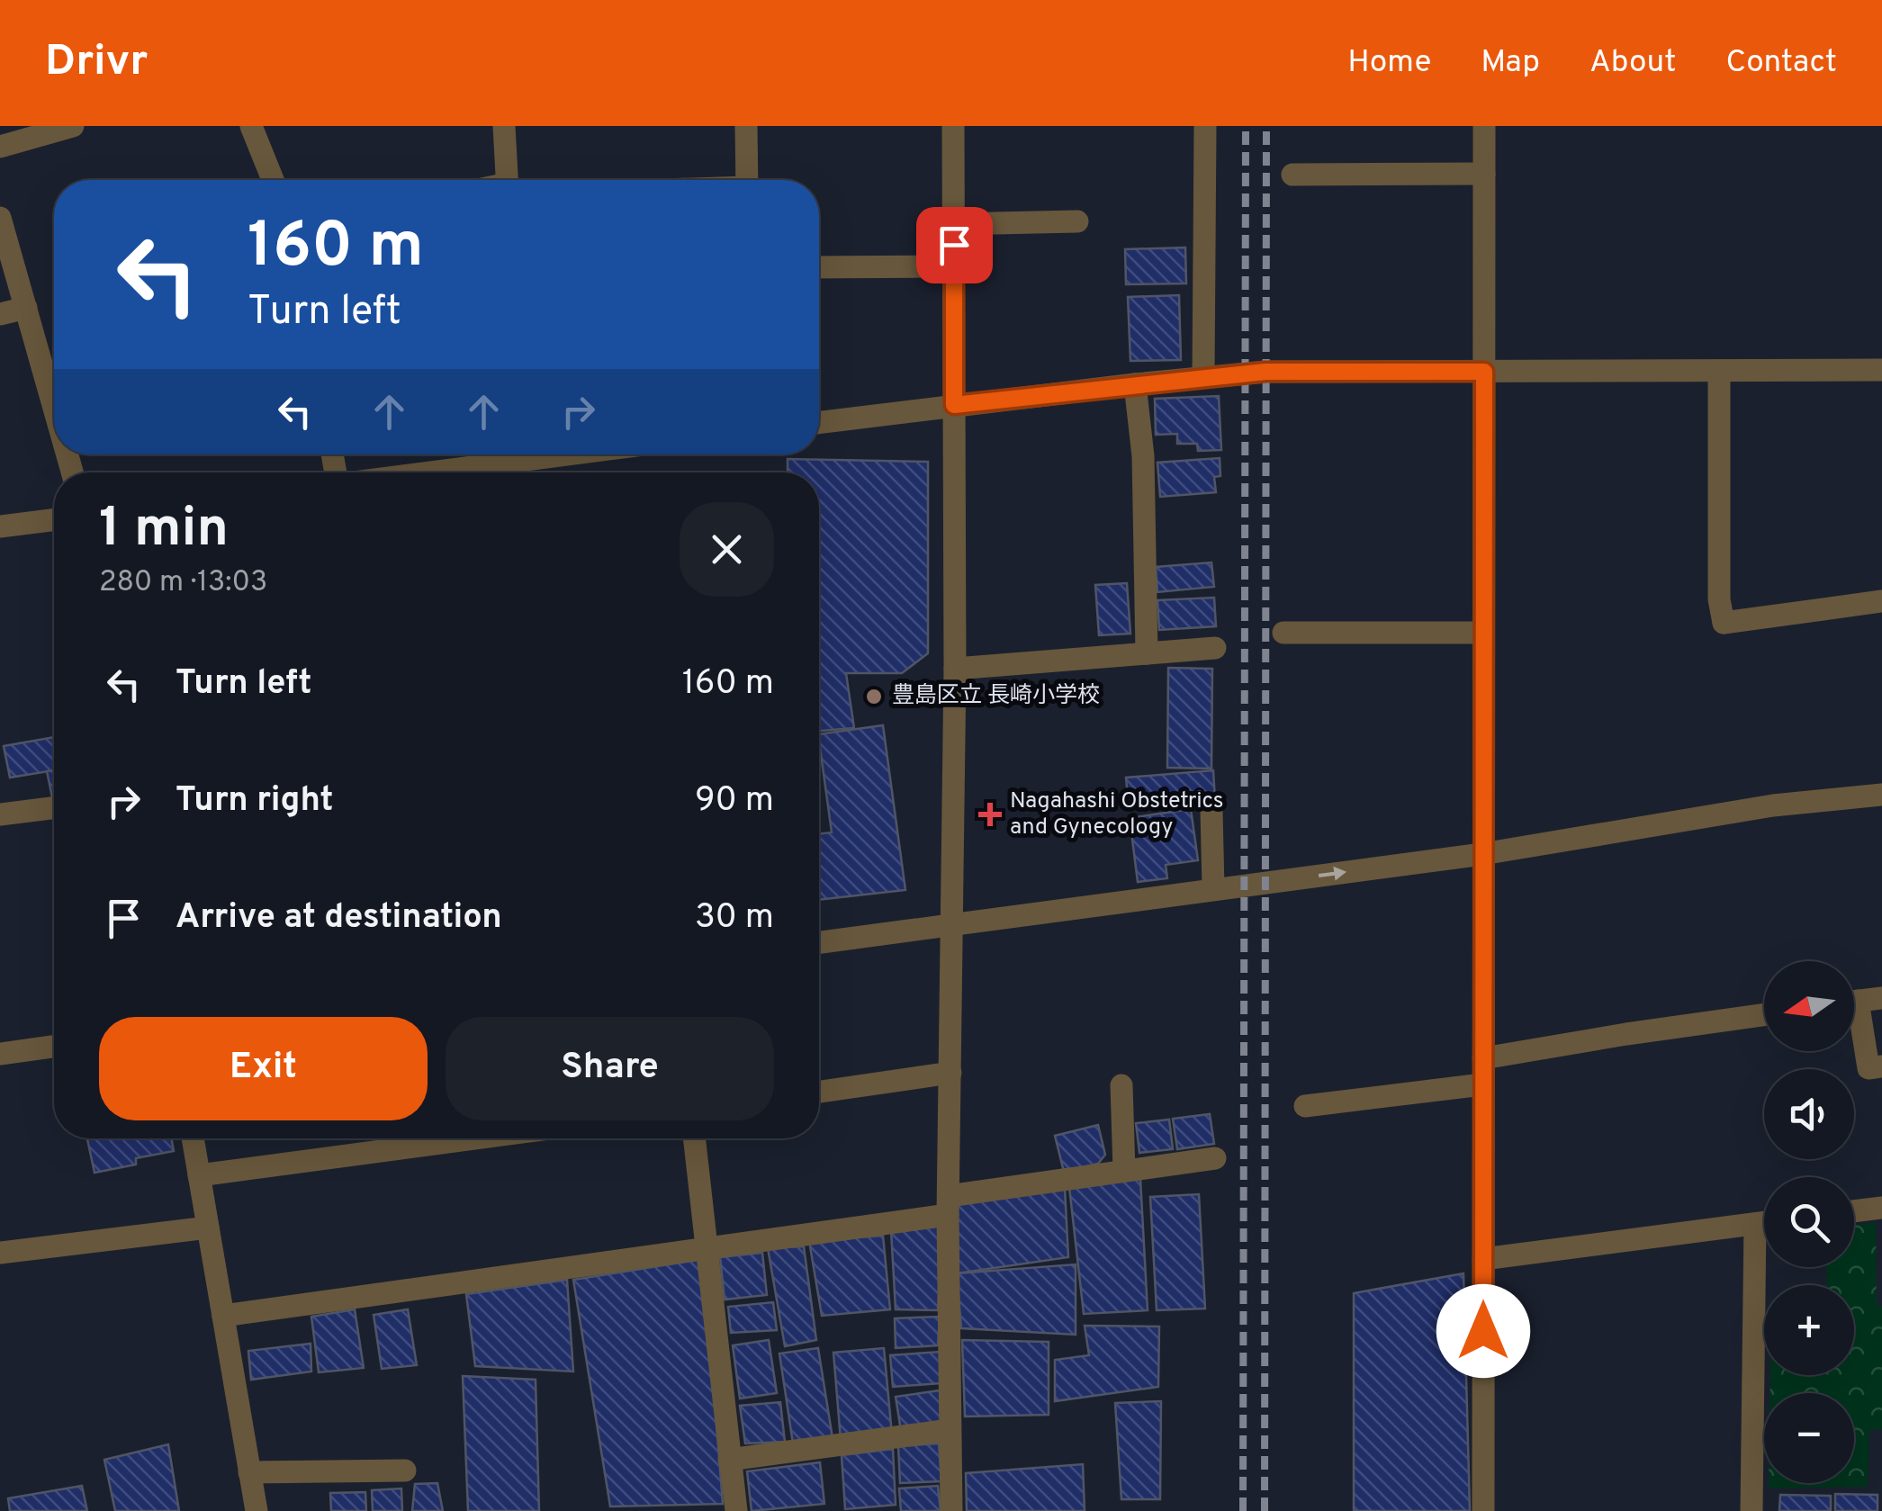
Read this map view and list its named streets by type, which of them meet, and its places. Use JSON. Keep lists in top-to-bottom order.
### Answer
{
  "places": {
    "other": ["豊島区立 長崎小学校"],
    "health": ["Nagahashi Obstetrics and Gynecology"]
  },
  "north": "left",
  "page": {
    "header": "Drivr",
    "nav": [
      "Home",
      "Map",
      "About",
      "Contact"
    ],
    "turn": ["160 m", "Turn left"],
    "heading": ["1 min", "280 m · 13:03"],
    "list": [
      {
        "name": "Turn left",
        "value": "160 m"
      },
      {
        "name": "Turn right",
        "value": "90 m"
      },
      {
        "name": "Arrive at destination",
        "value": "30 m"
      }
    ],
    "map_buttons": ["+", "−"],
    "buttons": ["Exit", "Share"]
  }
}
